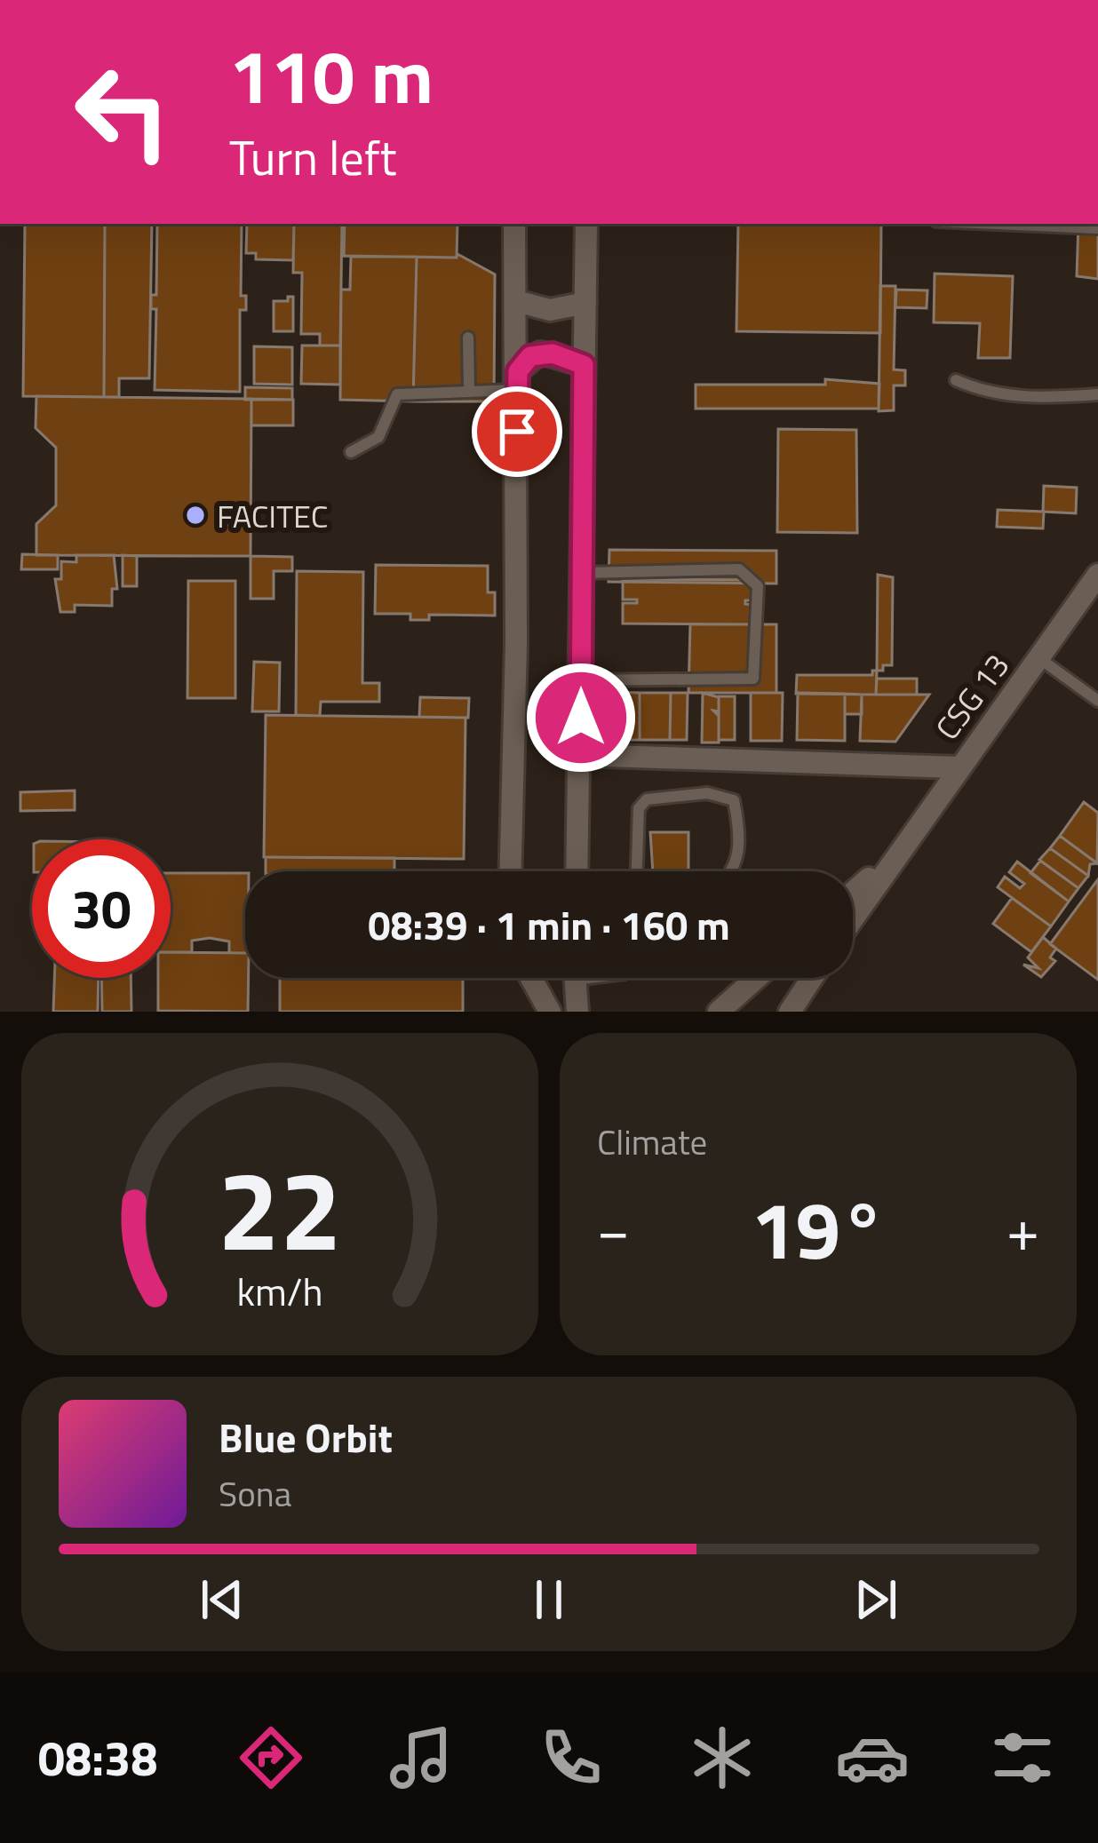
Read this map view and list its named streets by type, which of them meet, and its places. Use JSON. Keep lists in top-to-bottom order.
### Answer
{
  "streets": {
    "street": ["CSG 13"]
  },
  "places": ["FACITEC"],
  "page": {
    "turn": ["110 m", "Turn left"],
    "limit": "30",
    "trip": "08:39 · 1 min · 160 m",
    "tile": "Climate",
    "heat": ["−", "19°", "+"],
    "song": ["Blue Orbit", "Sona"],
    "tabs": "08:38",
    "gauge": ["22", "km/h"]
  }
}
